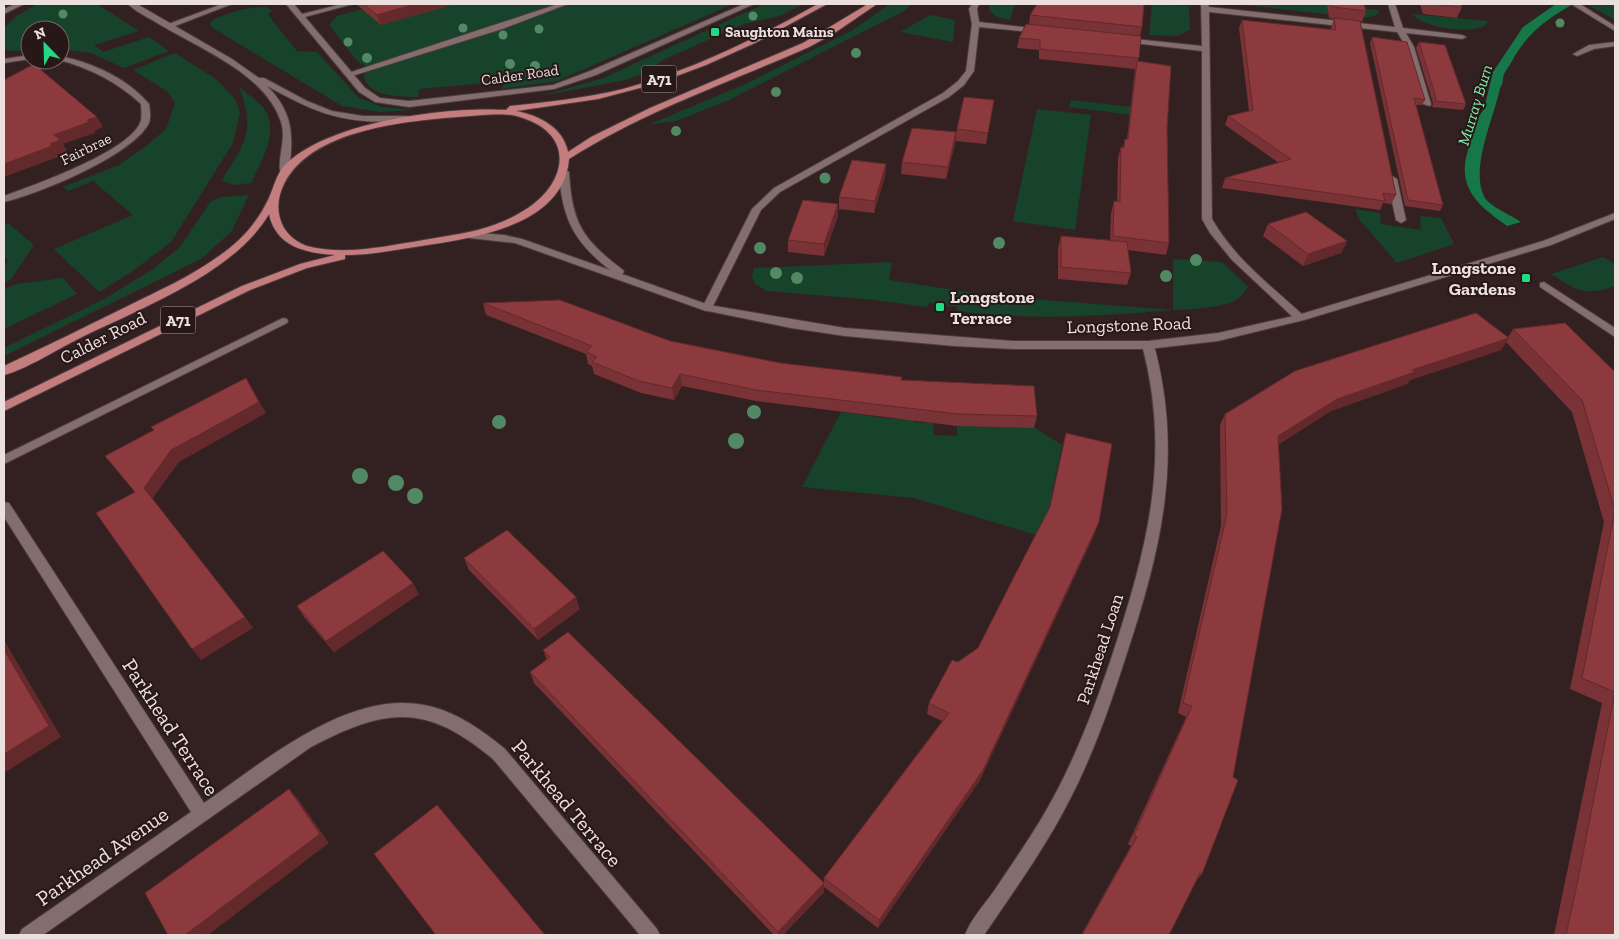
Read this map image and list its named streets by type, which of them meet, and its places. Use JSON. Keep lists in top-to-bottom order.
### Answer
{
  "streets": {
    "main road": ["Calder Road", "A71"],
    "street": [
      "Fairbrae",
      "Longstone Road",
      "Parkhead Loan",
      "Parkhead Terrace",
      "Parkhead Avenue"
    ]
  },
  "crossings": [
    ["Calder Road", "A71"],
    ["A71", "Longstone Road"],
    ["Longstone Road", "Parkhead Loan"],
    ["Parkhead Terrace", "Parkhead Avenue"]
  ],
  "water": ["Murray Burn"],
  "places": {
    "transit": ["Saughton Mains", "Longstone Gardens", "Longstone Terrace"]
  },
  "north": "top left"
}
